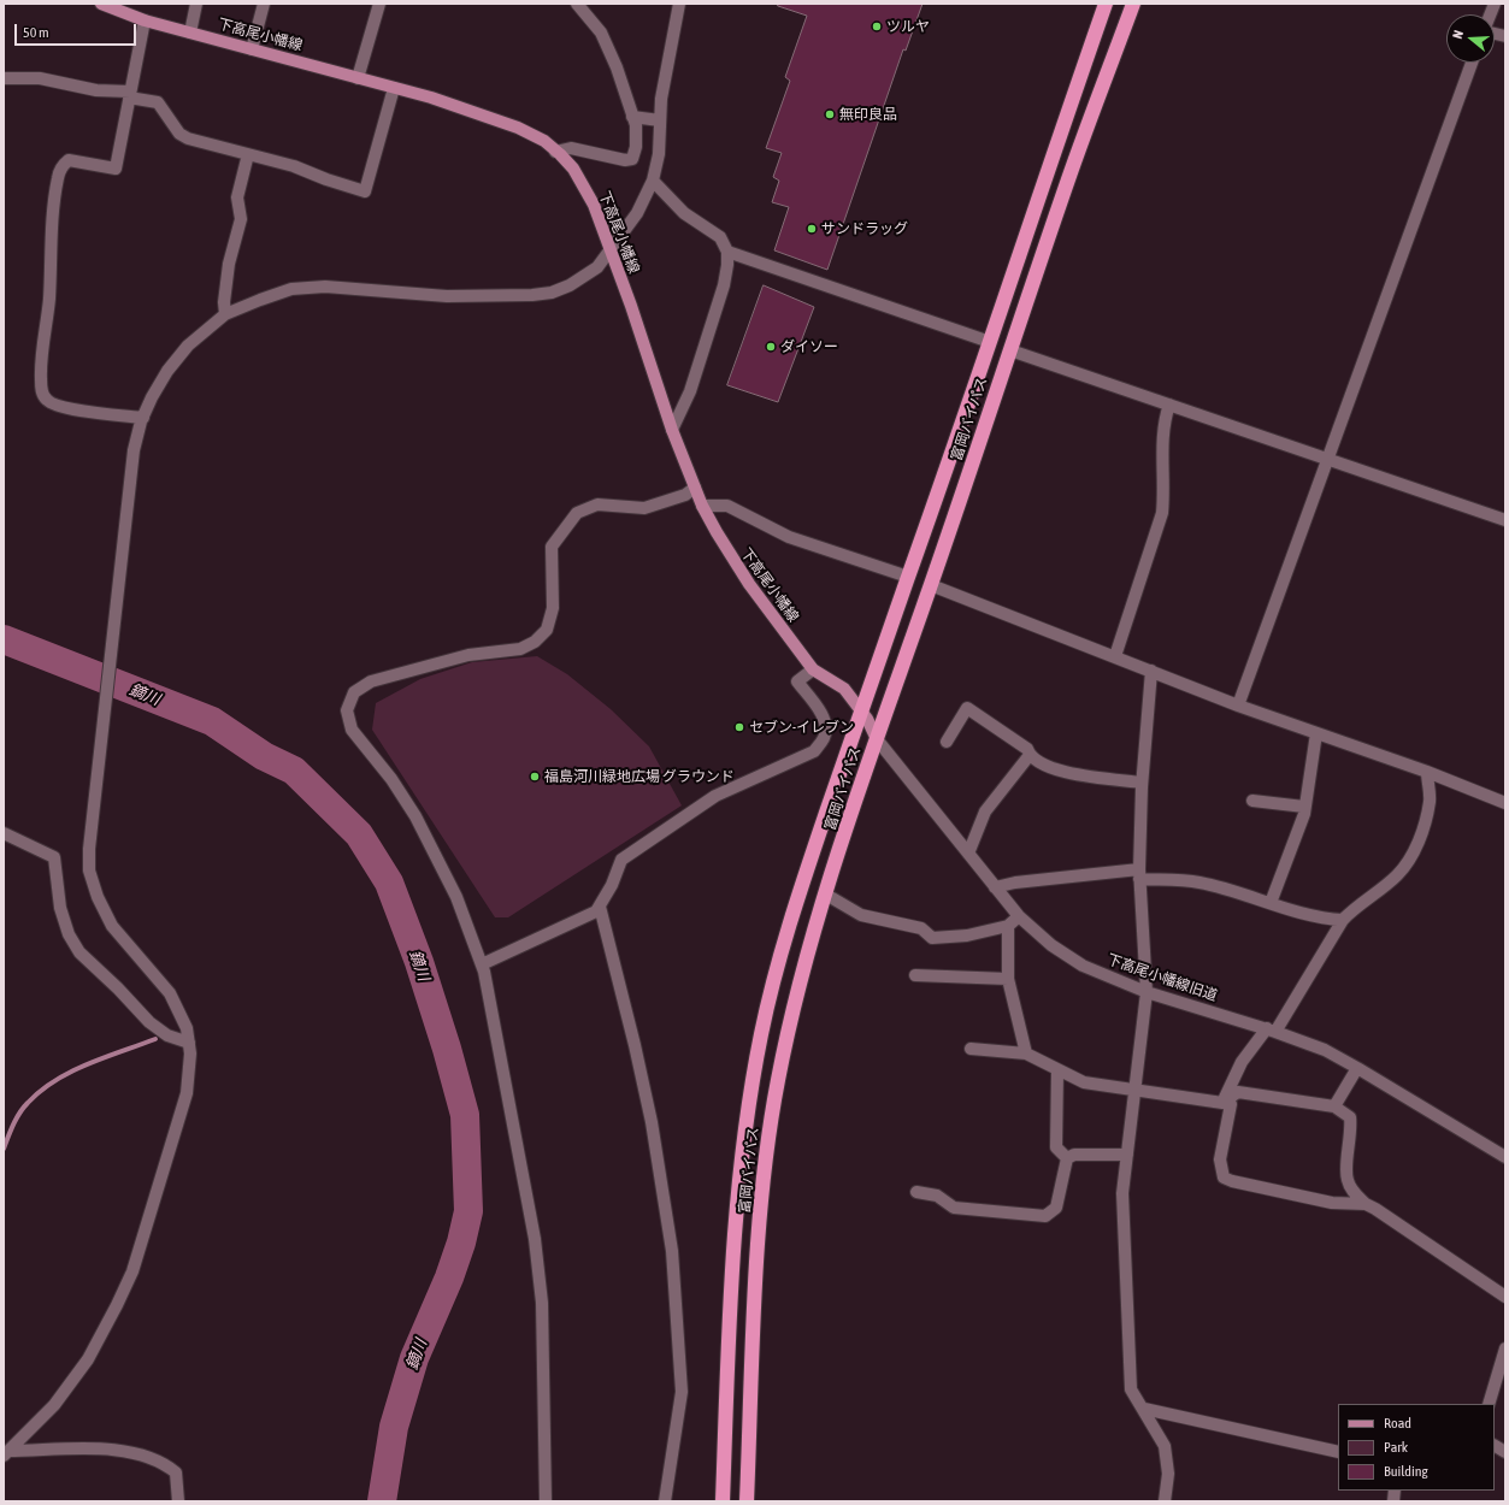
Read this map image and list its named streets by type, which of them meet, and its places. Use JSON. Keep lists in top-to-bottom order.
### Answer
{
  "streets": {
    "highway": ["富岡バイパス"],
    "main road": ["下高尾小幡線"],
    "street": ["下高尾小幡線旧道"]
  },
  "crossings": [
    ["下高尾小幡線", "富岡バイパス"],
    ["下高尾小幡線", "下高尾小幡線旧道"],
    ["富岡バイパス", "下高尾小幡線旧道"]
  ],
  "water": ["鏑川"],
  "places": [
    "ツルヤ",
    "無印良品",
    "サンドラッグ",
    "ダイソー",
    "セブン-イレブン",
    "福島河川緑地広場 グラウンド"
  ],
  "legend": ["Road", "Park", "Building"],
  "scale_bar": "50 m",
  "north": "left"
}
